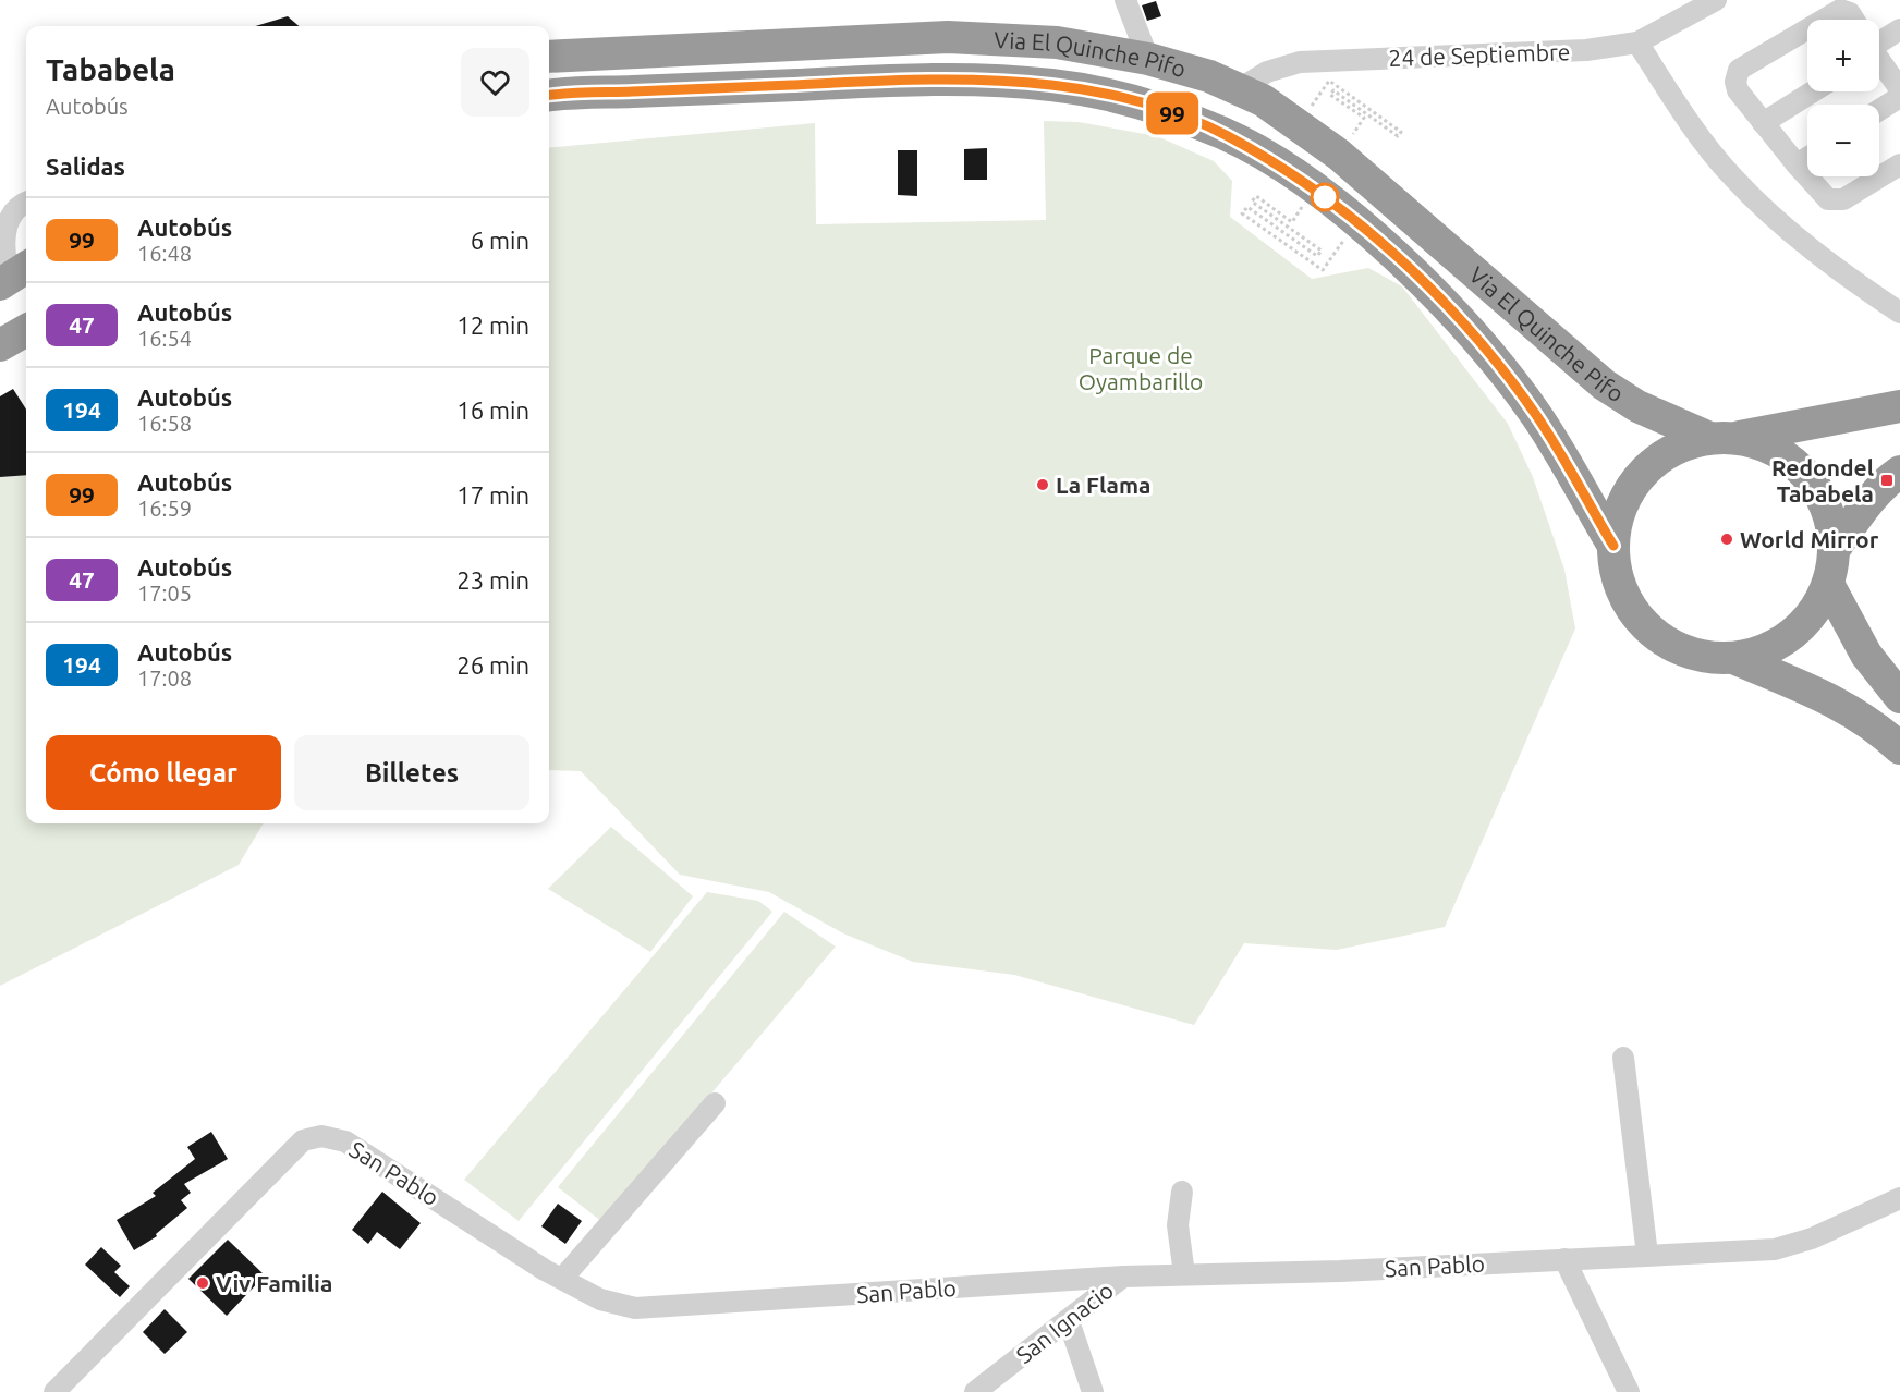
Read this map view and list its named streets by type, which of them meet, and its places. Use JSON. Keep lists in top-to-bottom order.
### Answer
{
  "streets": {
    "highway": ["Via El Quinche Pifo"],
    "street": ["24 de Septiembre", "San Pablo", "San Ignacio"]
  },
  "crossings": [
    ["24 de Septiembre", "Via El Quinche Pifo"],
    ["San Pablo", "San Ignacio"]
  ],
  "parks": ["Parque de Oyambarillo"],
  "places": {
    "transit": ["Redondel Tababela"],
    "other": ["La Flama", "World Mirror", "Viv Familia"]
  },
  "lines": ["bus line 99"],
  "page": {
    "on_map": "99",
    "map_buttons": ["+", "−"],
    "heading": [
      ["Tababela", "Autobús"],
      "Salidas"
    ],
    "list": [
      {
        "mark": "99",
        "name": "Autobús",
        "note": "16:48",
        "value": "6 min"
      },
      {
        "mark": "47",
        "name": "Autobús",
        "note": "16:54",
        "value": "12 min"
      },
      {
        "mark": "194",
        "name": "Autobús",
        "note": "16:58",
        "value": "16 min"
      },
      {
        "mark": "99",
        "name": "Autobús",
        "note": "16:59",
        "value": "17 min"
      },
      {
        "mark": "47",
        "name": "Autobús",
        "note": "17:05",
        "value": "23 min"
      },
      {
        "mark": "194",
        "name": "Autobús",
        "note": "17:08",
        "value": "26 min"
      }
    ],
    "buttons": ["Cómo llegar", "Billetes"]
  }
}
